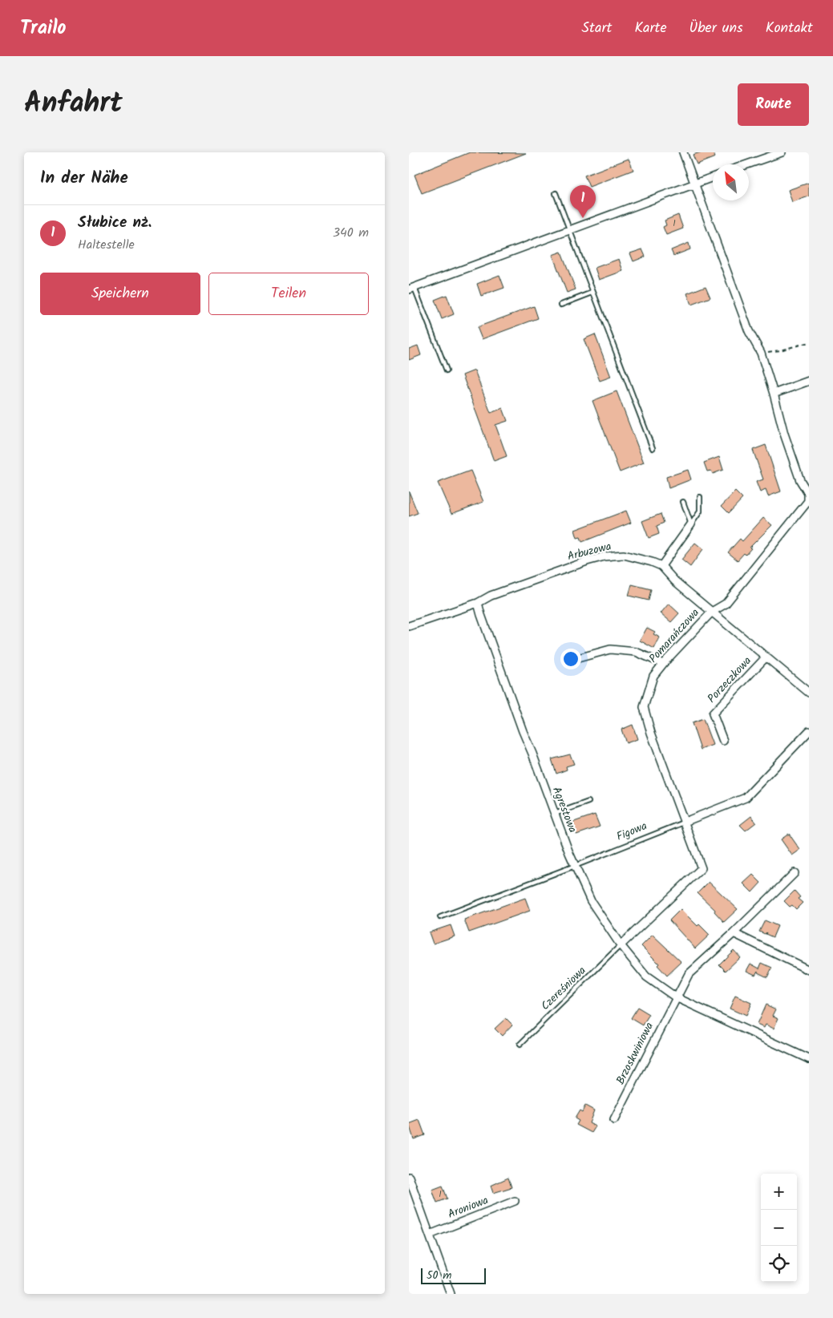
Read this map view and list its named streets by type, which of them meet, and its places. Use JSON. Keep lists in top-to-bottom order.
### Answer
{
  "streets": {
    "street": [
      "Arbuzowa",
      "Pomarańczowa",
      "Porzeczkowa",
      "Agrestowa",
      "Figowa",
      "Brzoskwiniowa",
      "Aroniowa"
    ],
    "lane": ["Czereśniowa"]
  },
  "crossings": [
    ["Arbuzowa", "Pomarańczowa"],
    ["Arbuzowa", "Porzeczkowa"],
    ["Arbuzowa", "Agrestowa"],
    ["Pomarańczowa", "Agrestowa"],
    ["Pomarańczowa", "Figowa"],
    ["Pomarańczowa", "Czereśniowa"],
    ["Agrestowa", "Figowa"],
    ["Agrestowa", "Czereśniowa"],
    ["Agrestowa", "Brzoskwiniowa"]
  ],
  "house_numbers": ["1", "1"],
  "scale_bar": "50 m",
  "north": "top left",
  "page": {
    "header": "Trailo",
    "nav": [
      "Start",
      "Karte",
      "Über uns",
      "Kontakt"
    ],
    "title": "Anfahrt",
    "buttons": [
      "Route",
      ["Speichern", "Teilen"]
    ],
    "heading": "In der Nähe",
    "pins": "1",
    "list": [
      {
        "mark": "1",
        "name": "Słubice nż.",
        "note": "Haltestelle",
        "value": "340 m"
      }
    ],
    "map_buttons": ["+", "−"],
    "scale": "50 m"
  }
}
